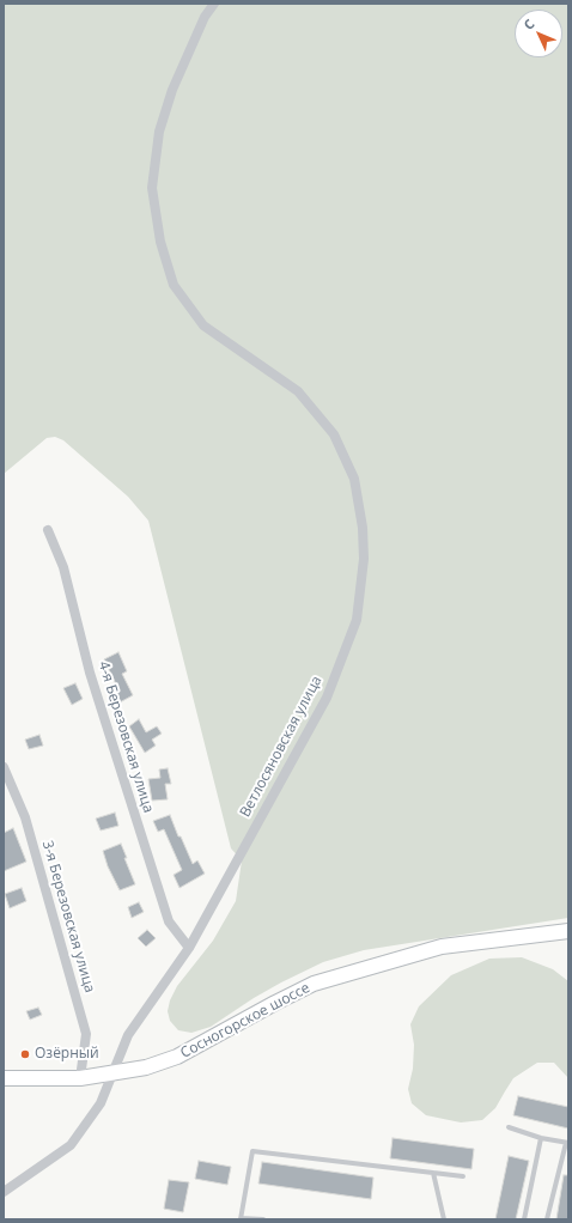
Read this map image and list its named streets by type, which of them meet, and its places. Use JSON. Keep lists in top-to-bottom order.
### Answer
{
  "streets": {
    "main road": ["Сосногорское шоссе"],
    "street": ["4-я Березовская улица", "Ветлосяновская улица", "3-я Березовская улица"]
  },
  "crossings": [
    ["4-я Березовская улица", "Ветлосяновская улица"],
    ["Ветлосяновская улица", "Сосногорское шоссе"],
    ["3-я Березовская улица", "Сосногорское шоссе"]
  ],
  "places": ["Озёрный"],
  "north": "top left"
}
